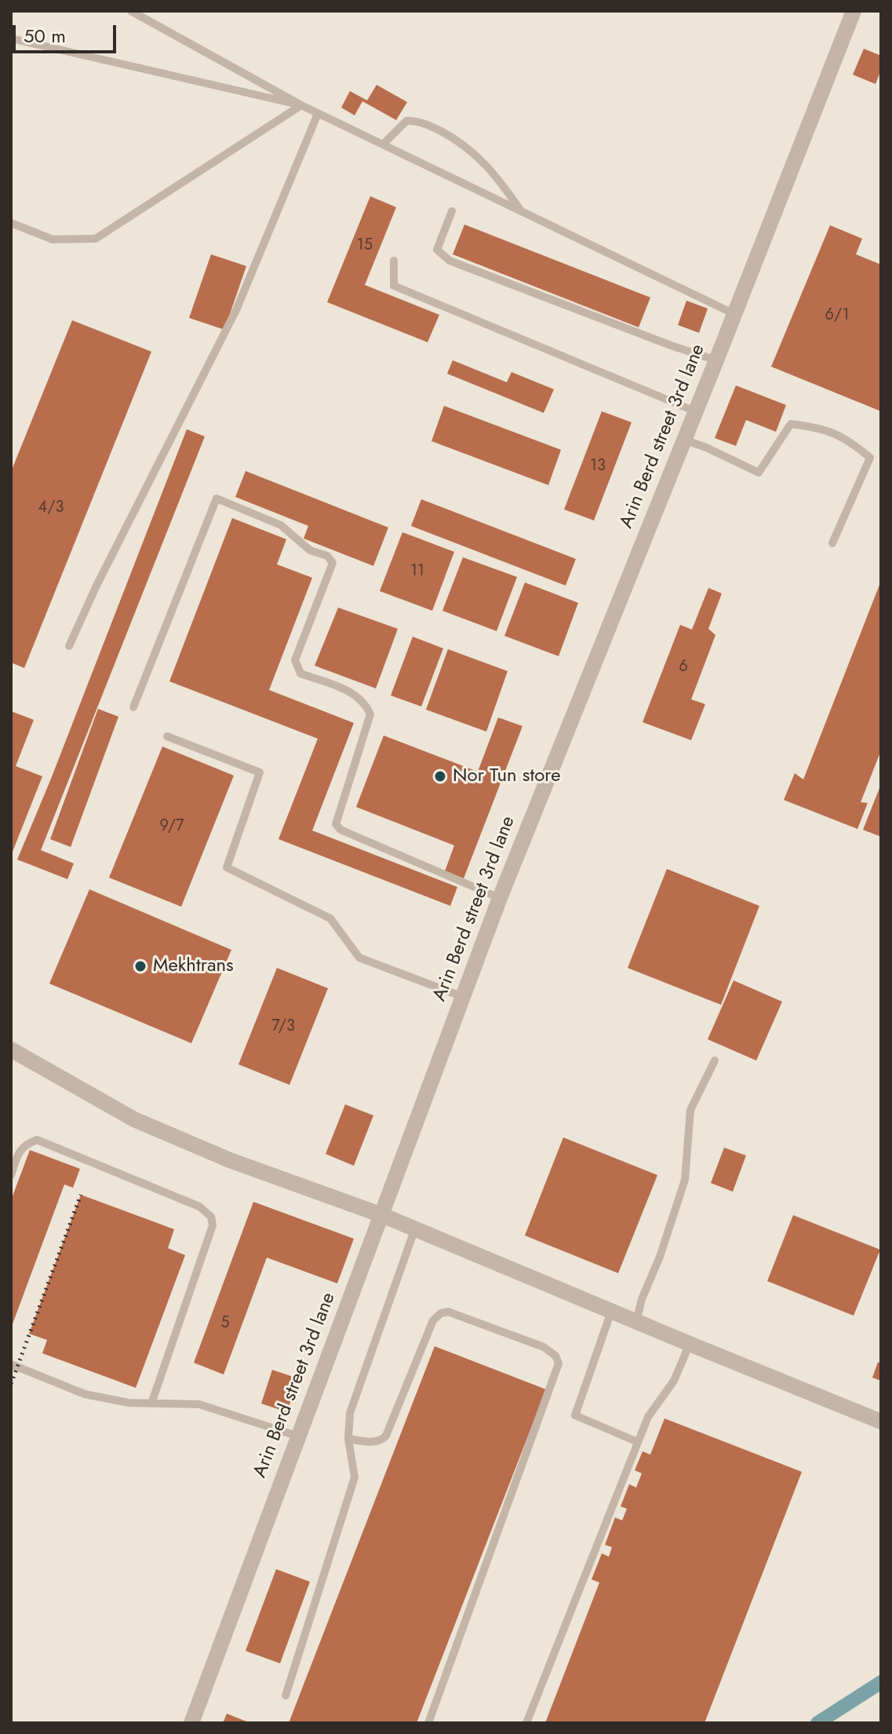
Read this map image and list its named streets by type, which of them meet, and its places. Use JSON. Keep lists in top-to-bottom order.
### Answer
{
  "streets": {
    "street": ["Arin Berd street 3rd lane"]
  },
  "places": ["Nor Tun store", "Mekhtrans"],
  "house_numbers": [
    "15",
    "6/1",
    "13",
    "4/3",
    "11",
    "6",
    "9/7",
    "7/3",
    "5"
  ],
  "scale_bar": "50 m"
}
